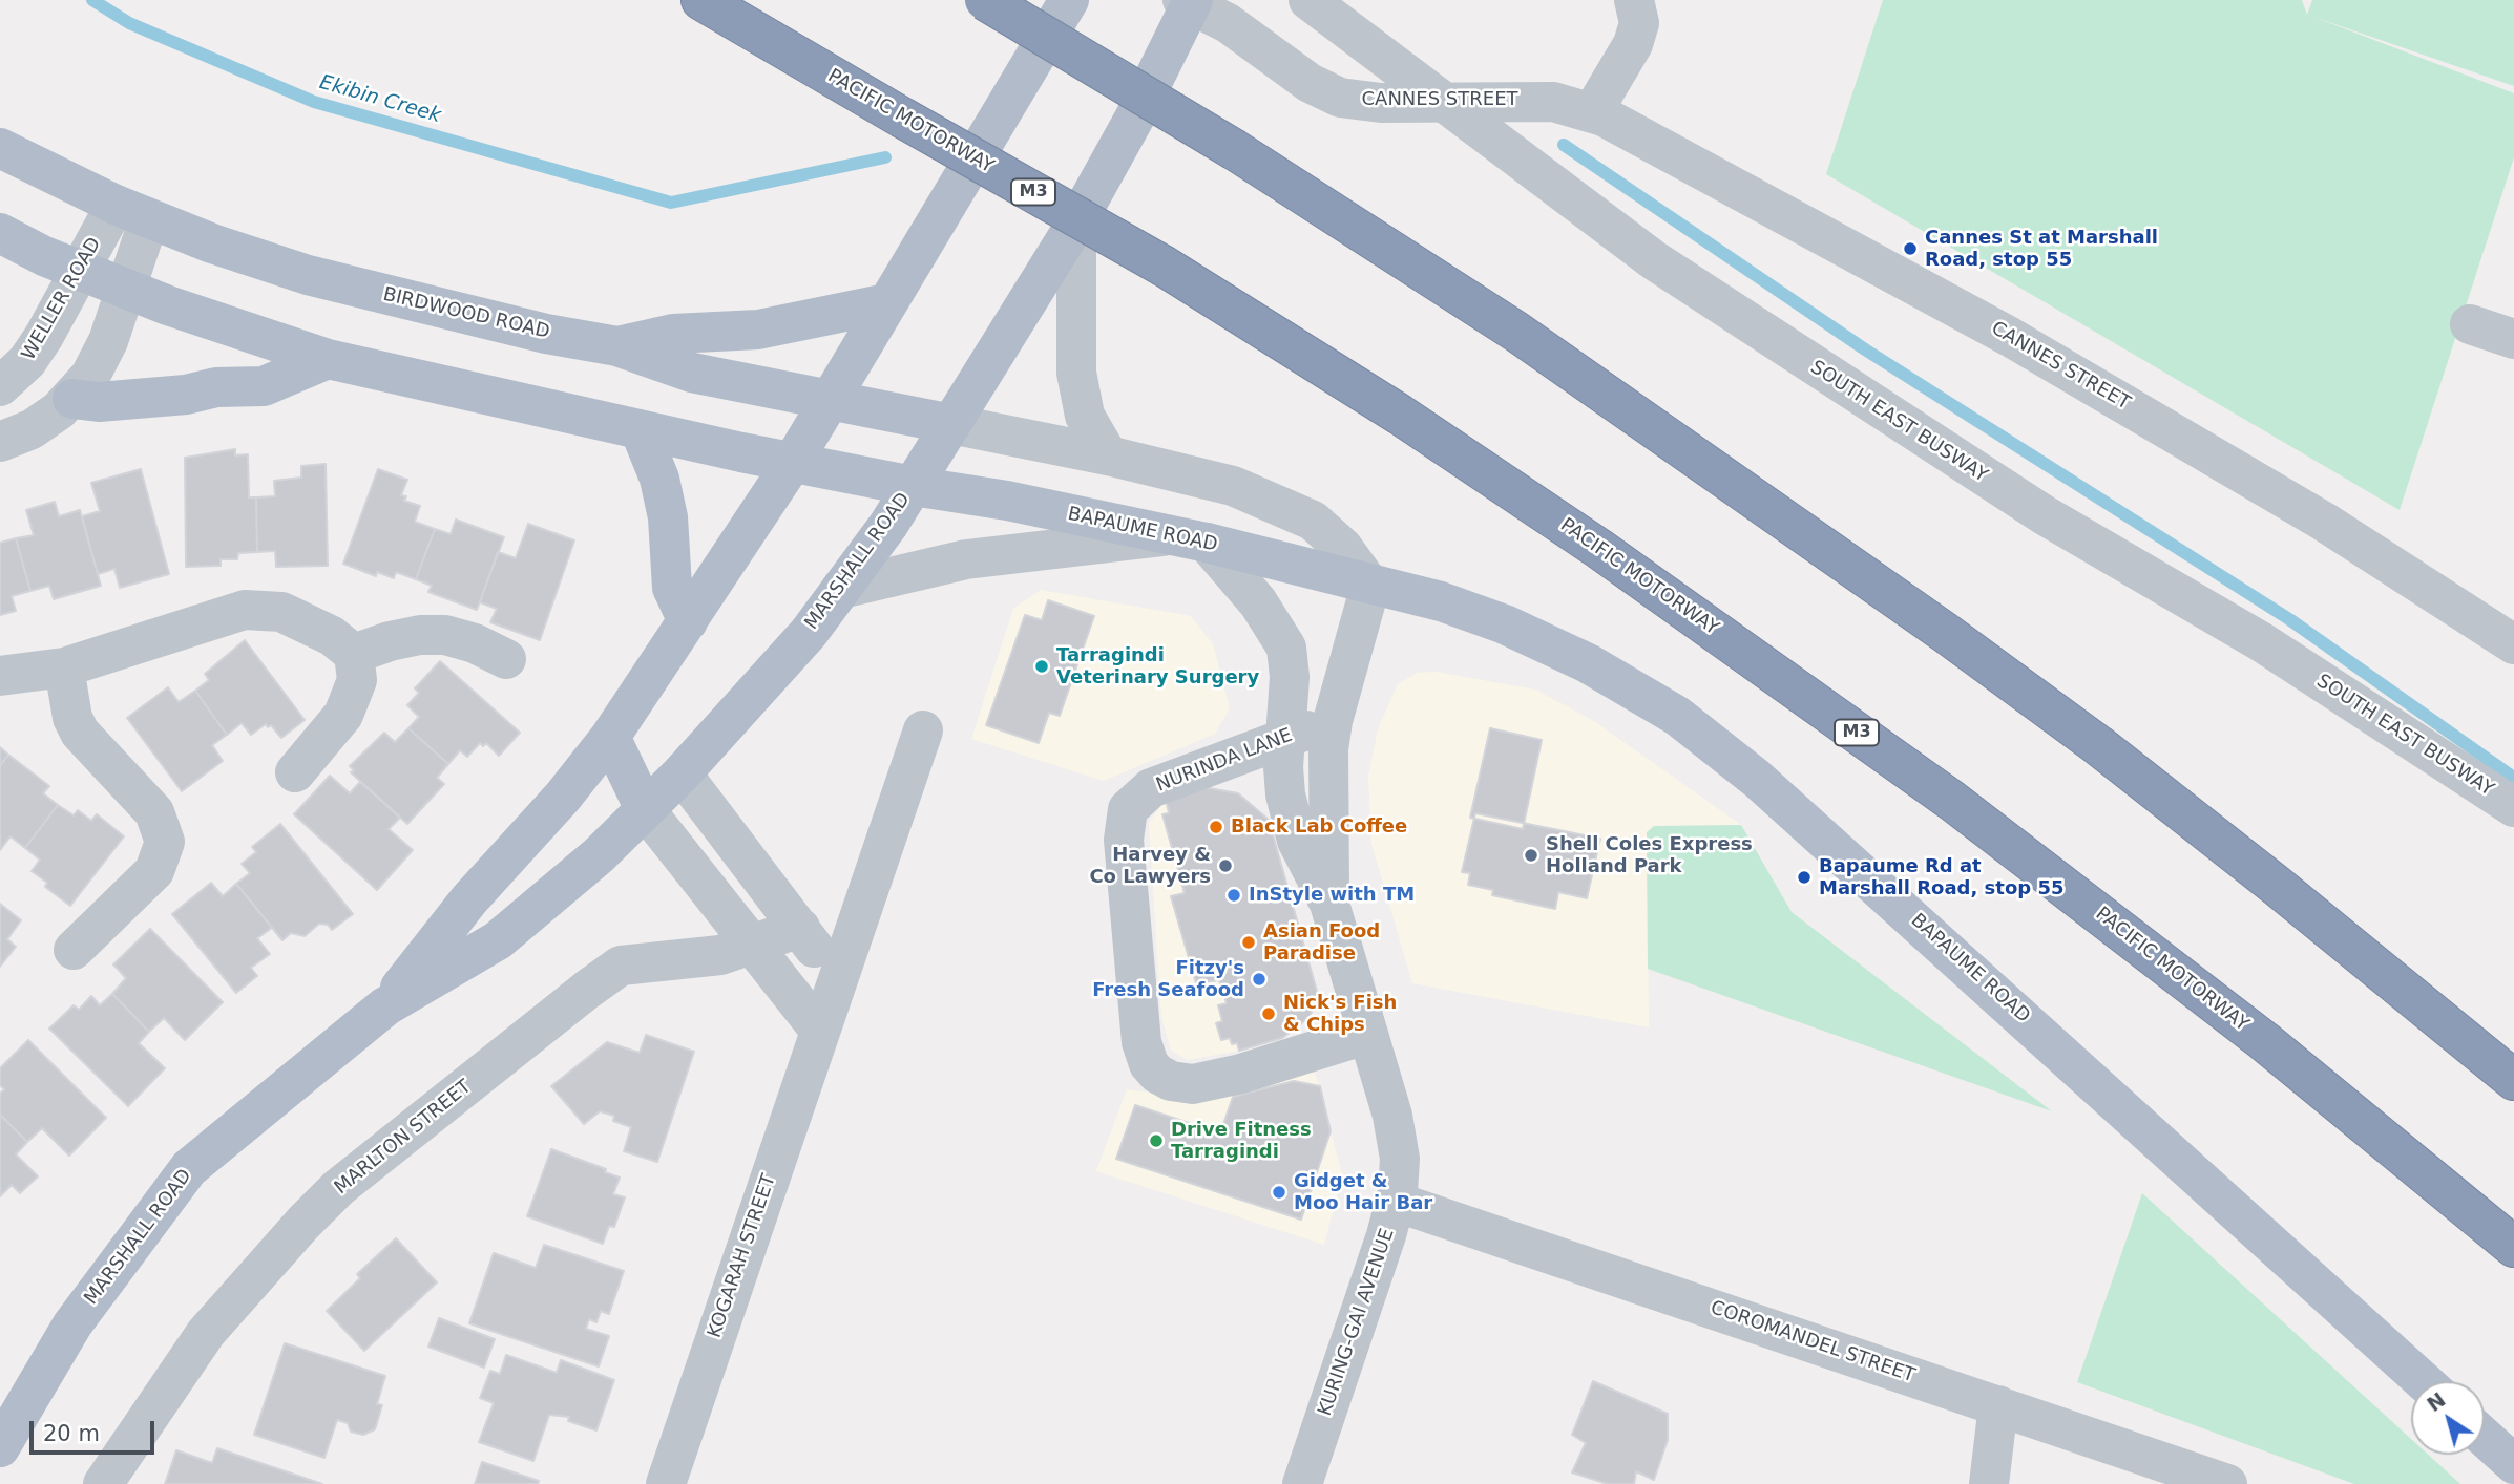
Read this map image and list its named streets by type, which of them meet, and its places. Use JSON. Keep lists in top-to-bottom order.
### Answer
{
  "streets": {
    "highway": ["PACIFIC MOTORWAY", "M3"],
    "main road": ["BIRDWOOD ROAD", "BAPAUME ROAD", "MARSHALL ROAD"],
    "street": [
      "CANNES STREET",
      "WELLER ROAD",
      "SOUTH EAST BUSWAY",
      "NURINDA LANE",
      "MARLTON STREET",
      "KOGARAH STREET",
      "KURING-GAI AVENUE",
      "COROMANDEL STREET"
    ]
  },
  "crossings": [
    ["CANNES STREET", "MARSHALL ROAD"],
    ["WELLER ROAD", "BIRDWOOD ROAD"],
    ["BIRDWOOD ROAD", "MARSHALL ROAD"],
    ["BAPAUME ROAD", "MARSHALL ROAD"],
    ["BAPAUME ROAD", "KURING-GAI AVENUE"],
    ["NURINDA LANE", "KURING-GAI AVENUE"],
    ["KURING-GAI AVENUE", "COROMANDEL STREET"]
  ],
  "water": ["Ekibin Creek"],
  "places": [
    "Cannes St at Marshall Road, stop 55",
    "Tarragindi Veterinary Surgery",
    "Black Lab Coffee",
    "Shell Coles Express Holland Park",
    "Harvey & Co Lawyers",
    "Bapaume Rd at Marshall Road, stop 55",
    "InStyle with TM",
    "Asian Food Paradise",
    "Fitzy's Fresh Seafood",
    "Nick's Fish & Chips",
    "Drive Fitness Tarragindi",
    "Gidget & Moo Hair Bar"
  ],
  "scale_bar": "20 m",
  "north": "top left"
}
